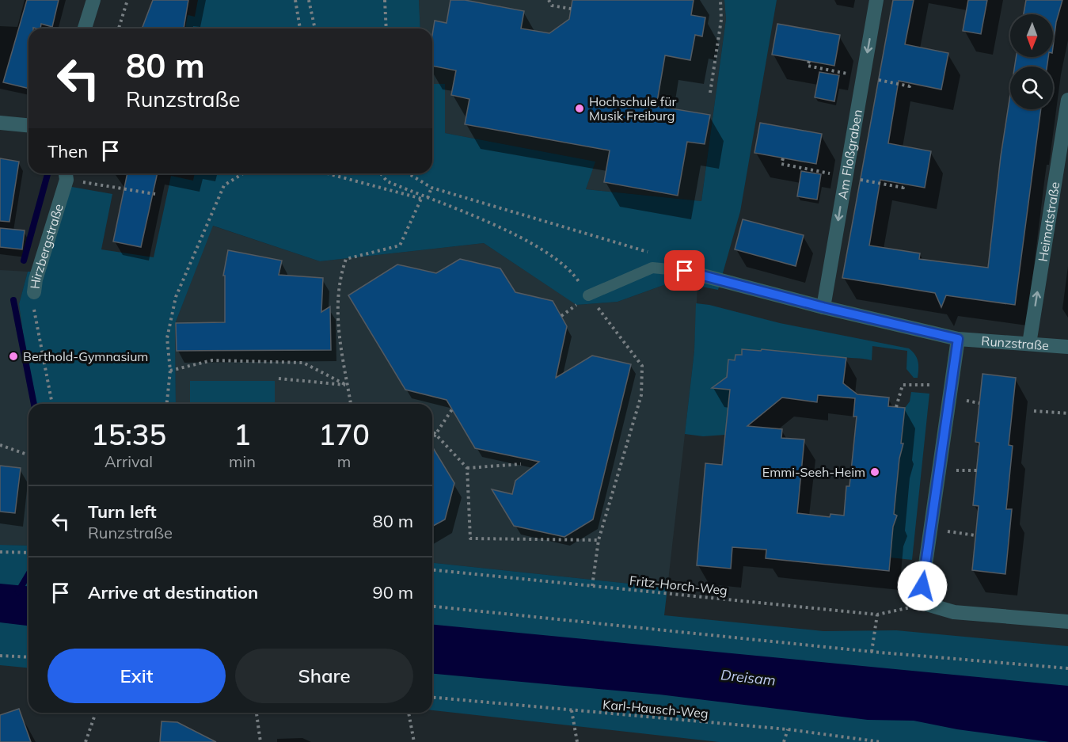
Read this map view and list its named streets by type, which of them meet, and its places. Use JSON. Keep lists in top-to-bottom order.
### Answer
{
  "streets": {
    "street": [
      "Am Floßgraben",
      "Heimatstraße",
      "Hirzbergstraße",
      "Runzstraße"
    ],
    "path": ["Fritz-Horch-Weg", "Karl-Hausch-Weg"]
  },
  "crossings": [
    ["Am Floßgraben", "Runzstraße"],
    ["Heimatstraße", "Runzstraße"]
  ],
  "one_way": ["Am Floßgraben", "Heimatstraße"],
  "water": ["Dreisam"],
  "places": ["Hochschule für Musik Freiburg", "Berthold-Gymnasium", "Emmi-Seeh-Heim"],
  "north": "bottom",
  "page": {
    "turn": ["80 m", "Runzstraße"],
    "then": "Then",
    "eta": [
      "15:35",
      "Arrival",
      "1",
      "min",
      "170",
      "m"
    ],
    "list": [
      {
        "name": "Turn left",
        "note": "Runzstraße",
        "value": "80 m"
      },
      {
        "name": "Arrive at destination",
        "value": "90 m"
      }
    ],
    "buttons": ["Exit", "Share"]
  }
}
